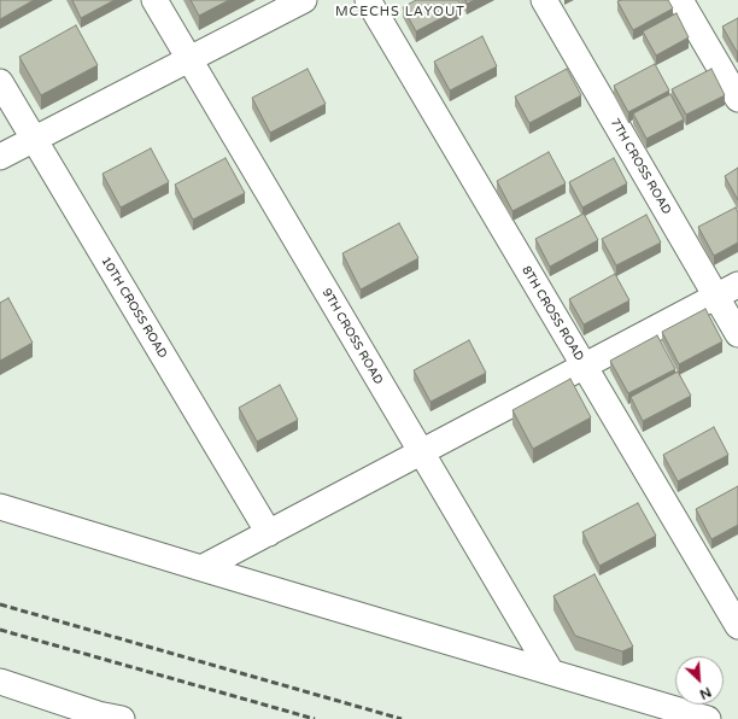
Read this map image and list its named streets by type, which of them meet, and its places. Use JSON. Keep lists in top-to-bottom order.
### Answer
{
  "streets": {
    "street": [
      "7TH CROSS ROAD",
      "10TH CROSS ROAD",
      "8TH CROSS ROAD",
      "9TH CROSS ROAD"
    ]
  },
  "districts": ["MCECHS LAYOUT"],
  "north": "bottom right"
}
